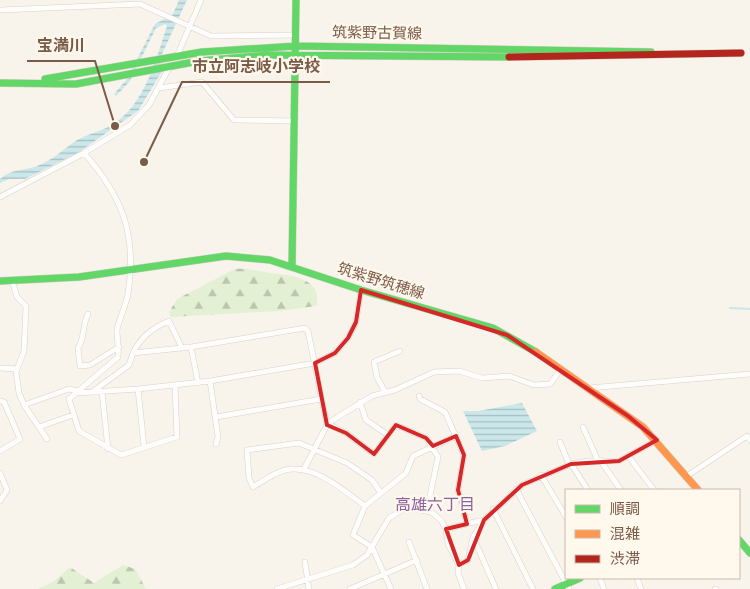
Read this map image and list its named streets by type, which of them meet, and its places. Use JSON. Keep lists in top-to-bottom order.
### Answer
{
  "streets": {
    "main road": ["筑紫野古賀線", "筑紫野筑穂線"]
  },
  "districts": ["高雄六丁目"],
  "places": ["宝満川", "市立阿志岐小学校"],
  "legend": ["順調", "混雑", "渋滞"]
}
